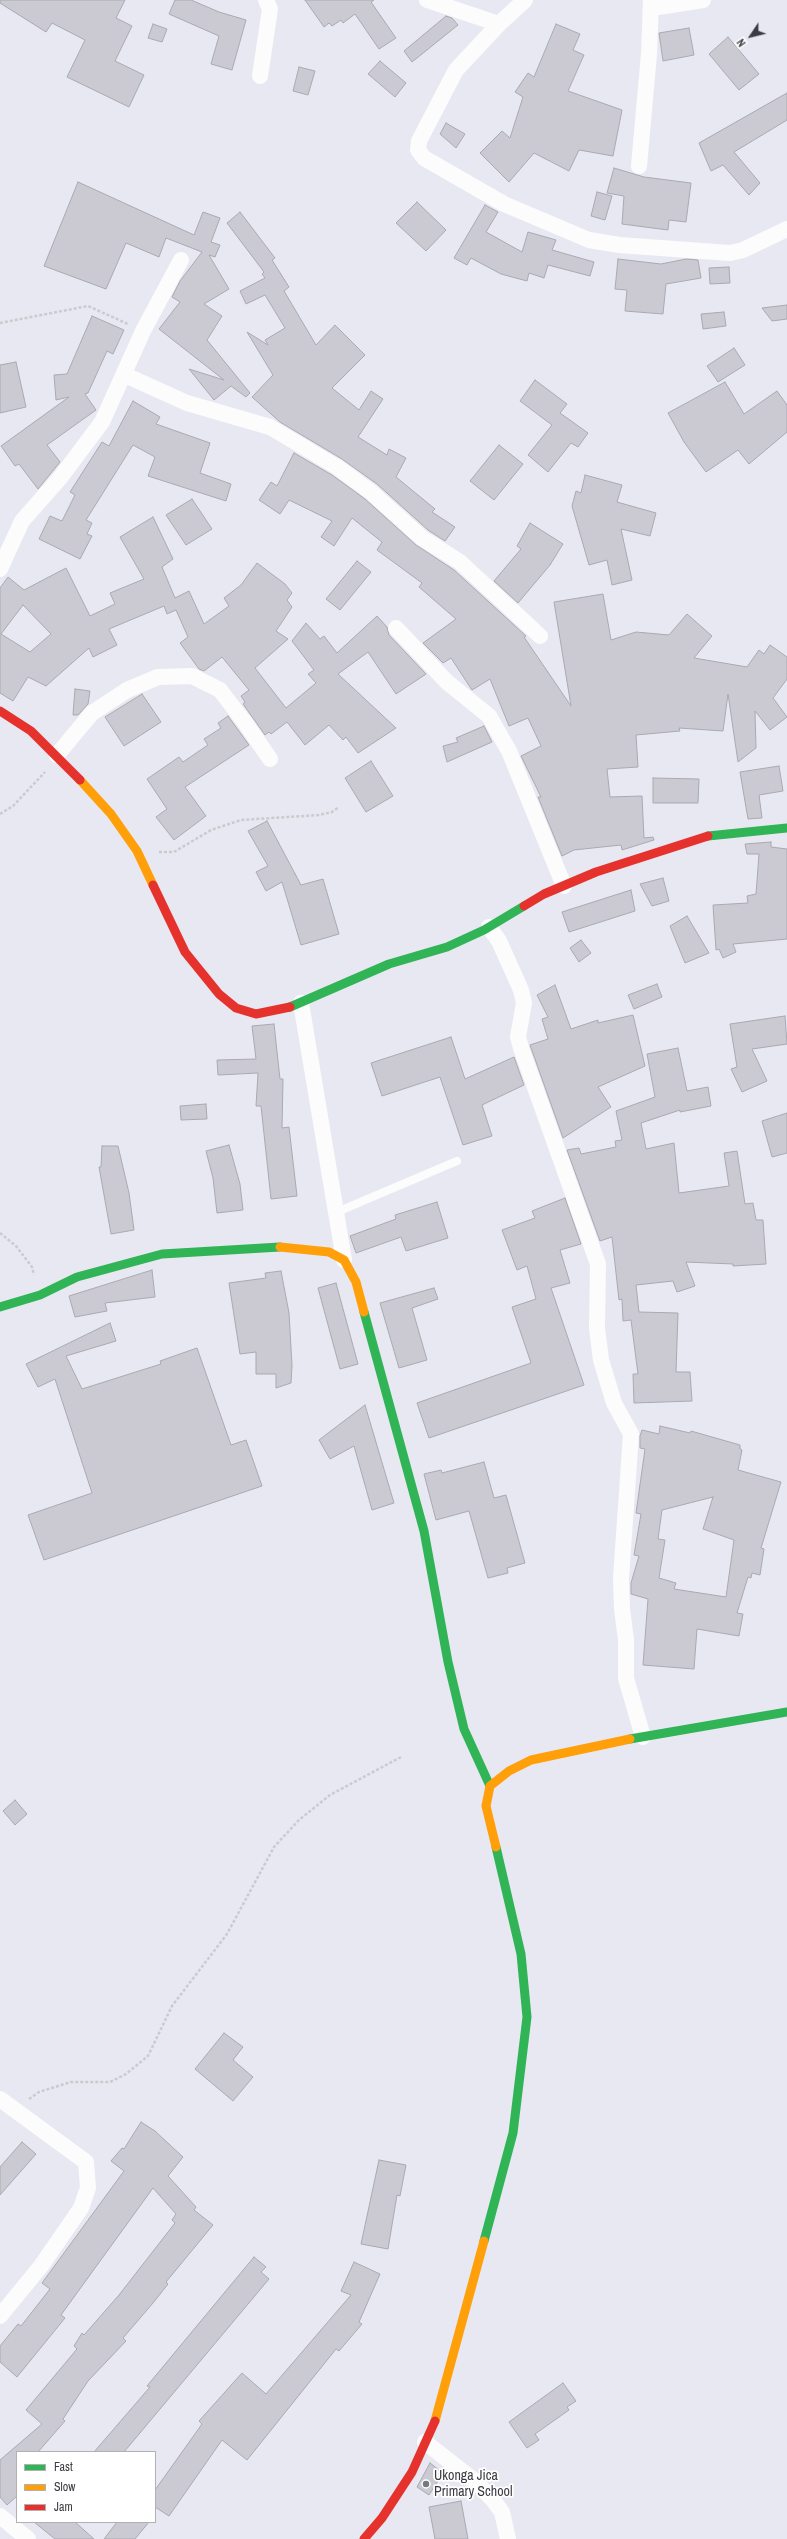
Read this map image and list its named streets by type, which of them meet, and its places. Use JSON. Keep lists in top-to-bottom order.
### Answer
{
  "places": ["Ukonga Jica Primary School"],
  "legend": ["Fast", "Slow", "Jam"],
  "north": "bottom left"
}
